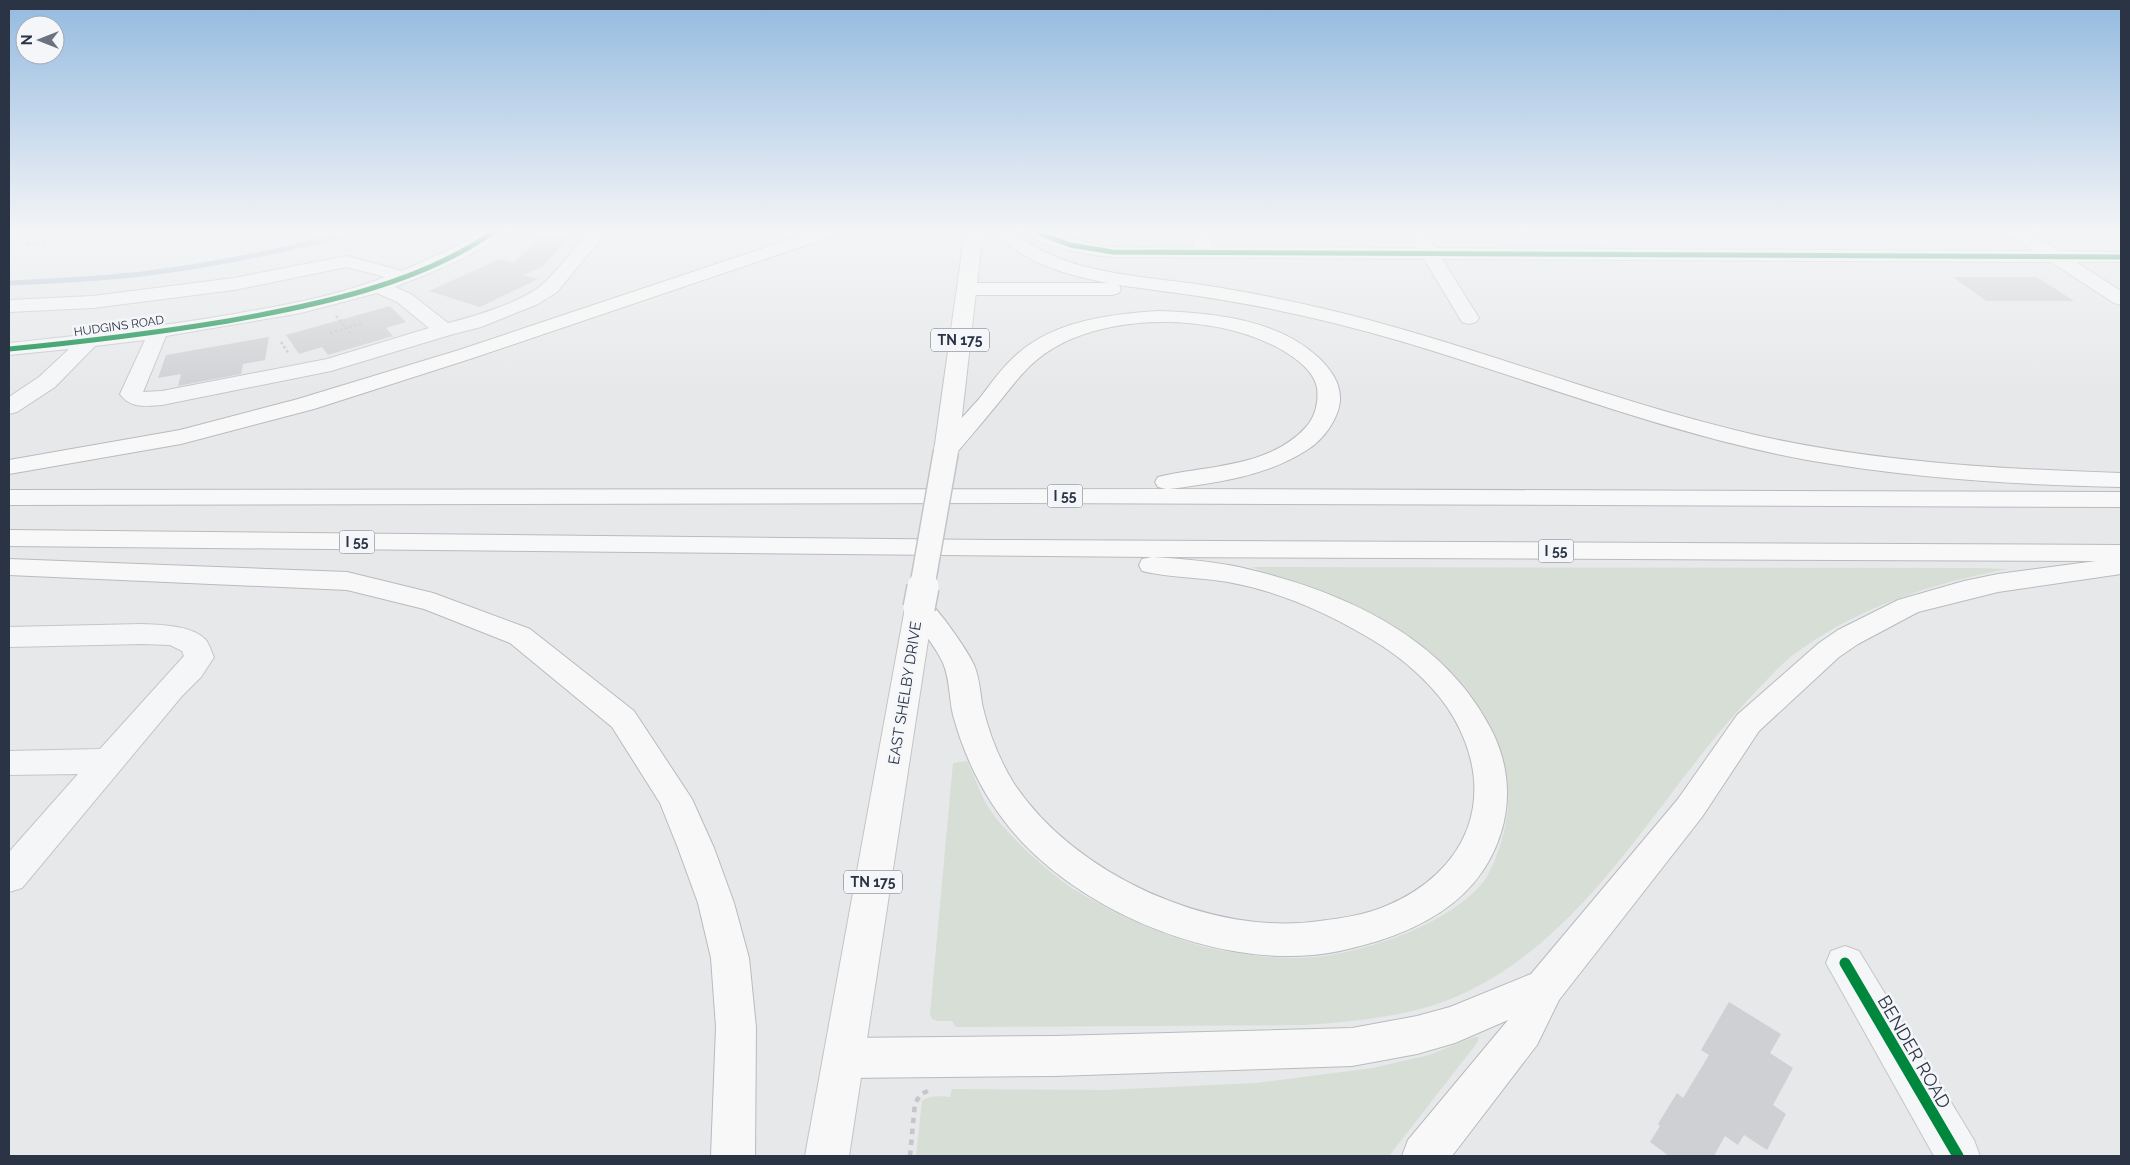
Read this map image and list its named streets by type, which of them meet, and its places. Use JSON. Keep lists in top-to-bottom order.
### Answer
{
  "streets": {
    "main road": ["TN 175", "I 55", "EAST SHELBY DRIVE"],
    "street": ["HUDGINS ROAD", "BENDER ROAD"]
  },
  "north": "left"
}
